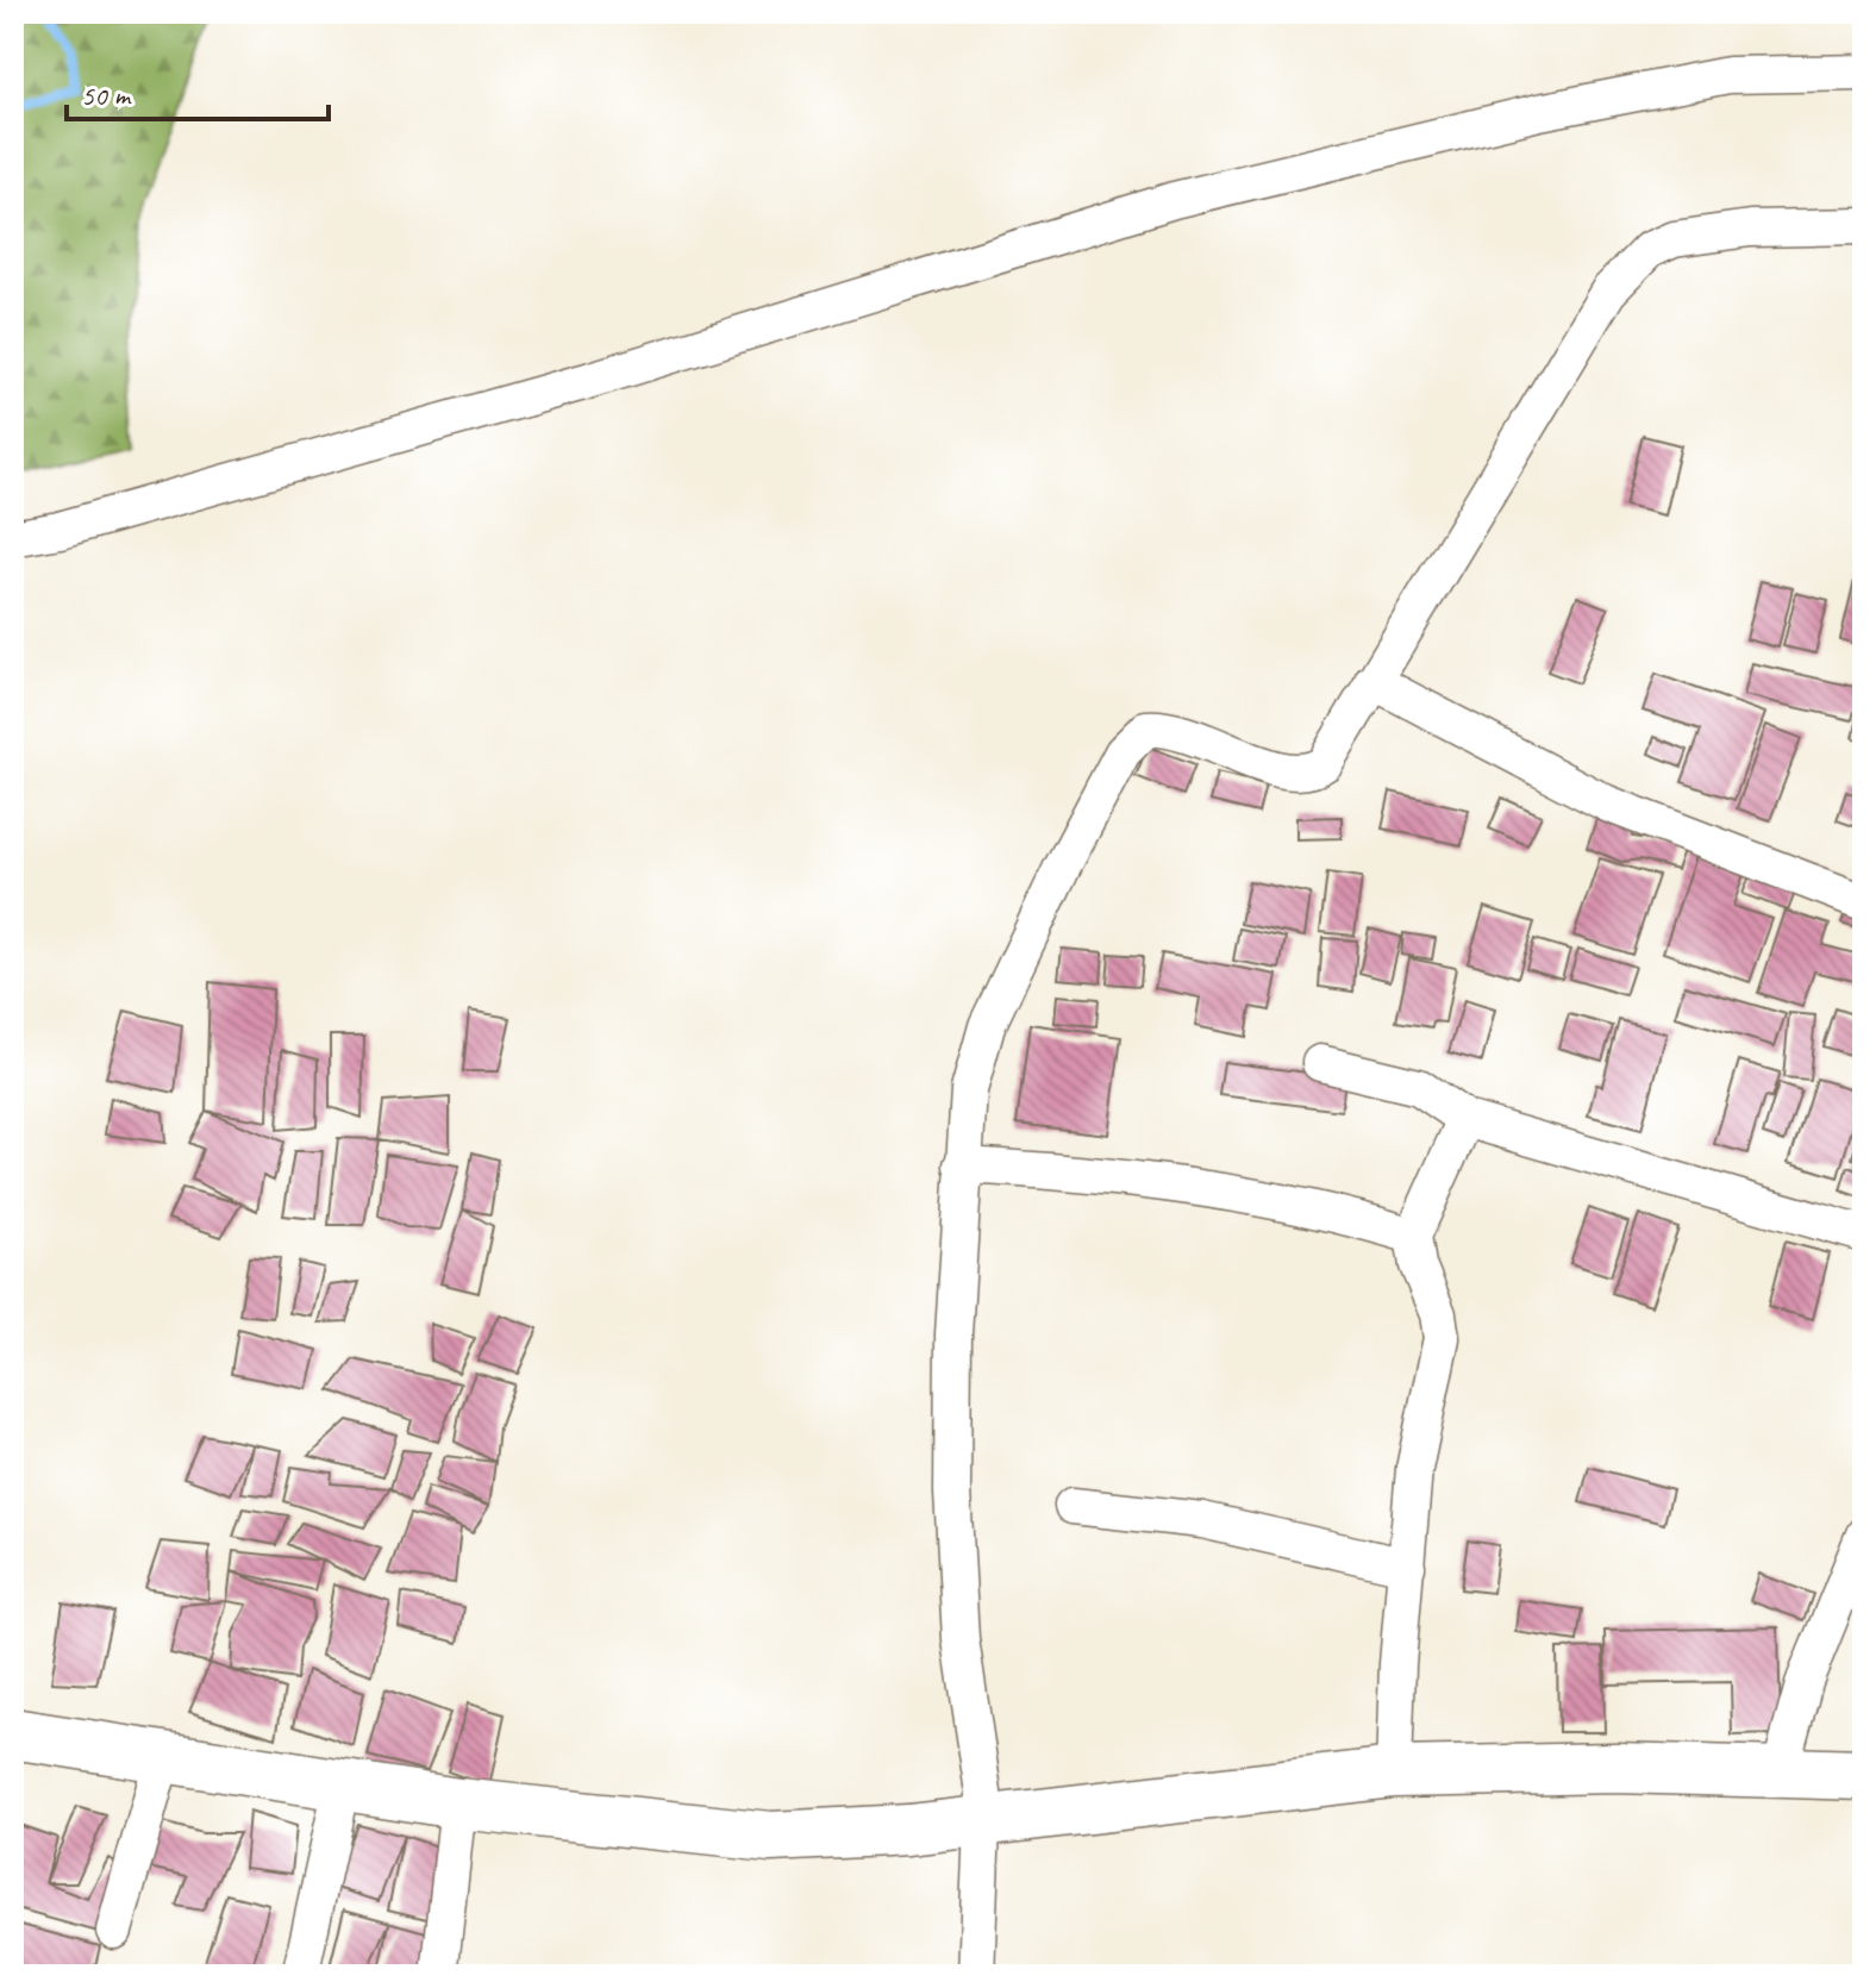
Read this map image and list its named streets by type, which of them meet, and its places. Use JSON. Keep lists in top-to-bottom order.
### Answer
{
  "scale_bar": "50 m"
}
